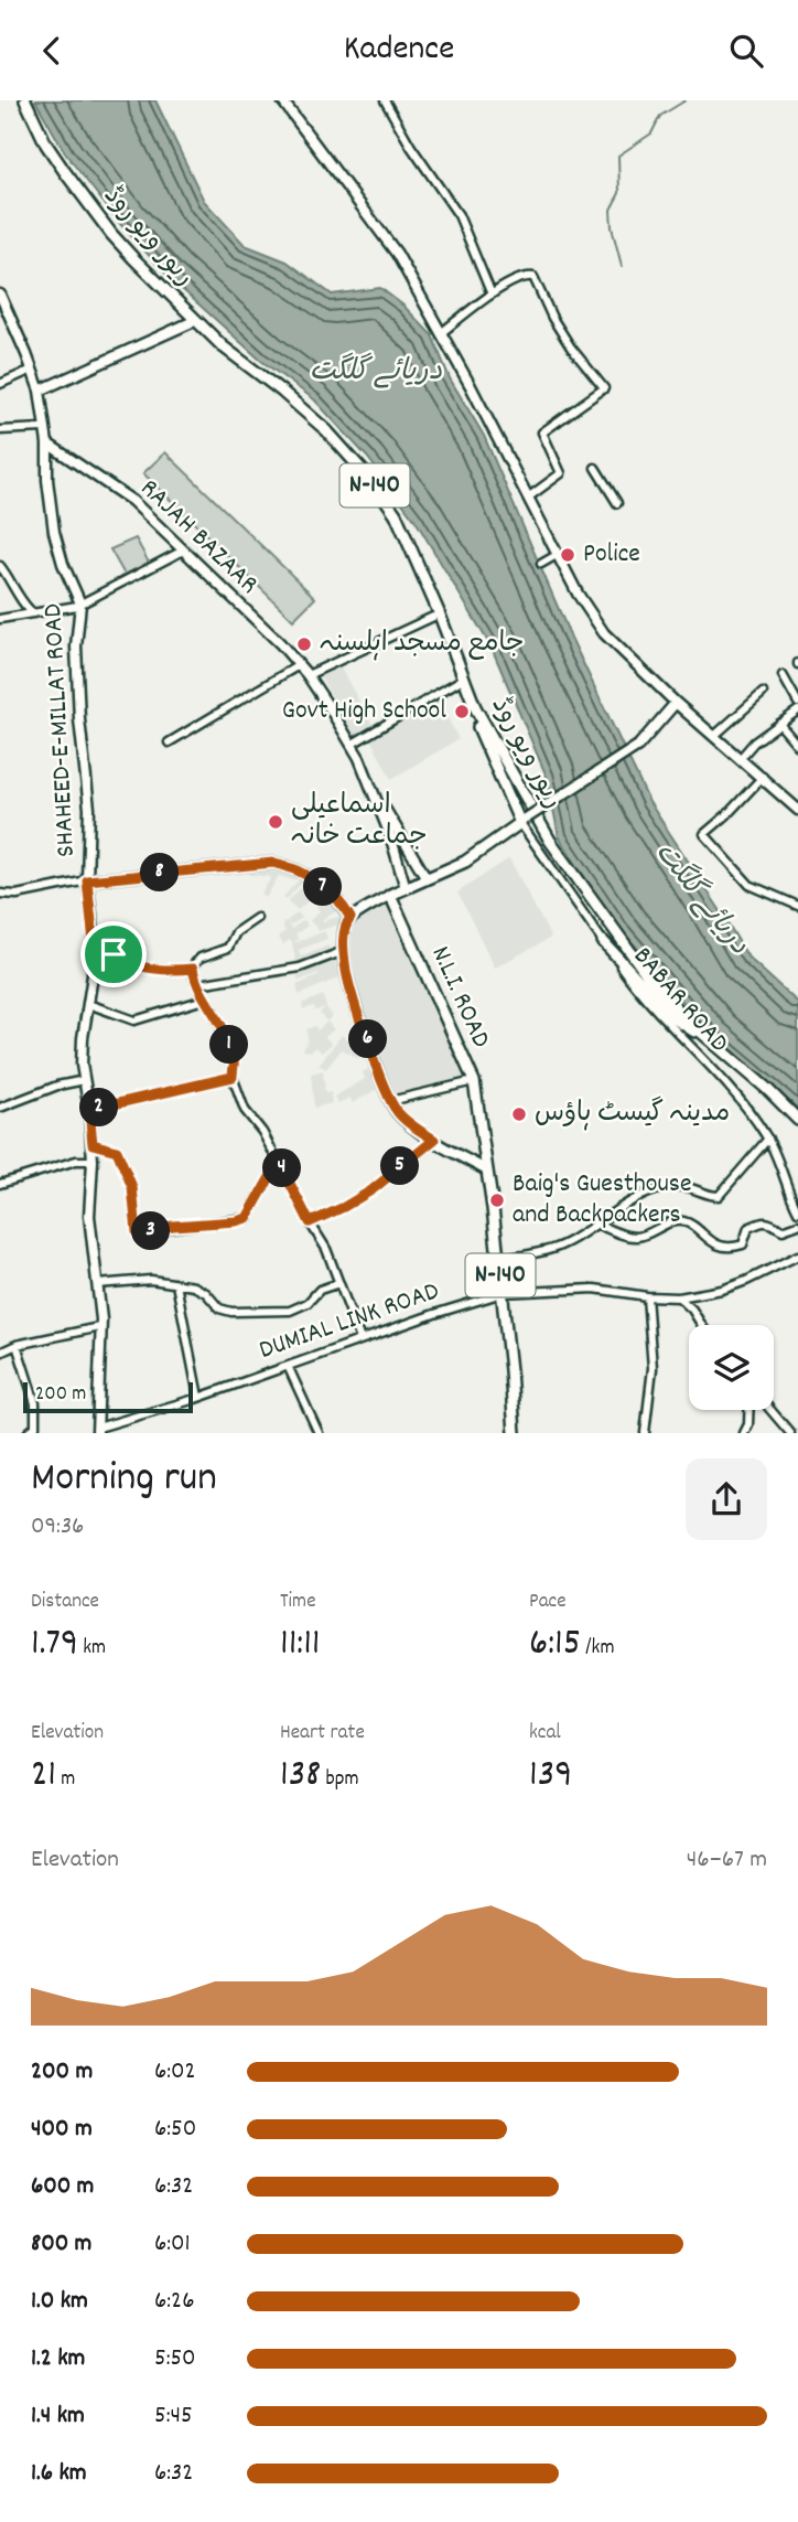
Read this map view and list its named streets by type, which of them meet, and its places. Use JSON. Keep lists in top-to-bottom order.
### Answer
{
  "streets": {
    "highway": ["ریور ویو روڈ", "N-140", "N.L.I. ROAD"],
    "main road": ["RAJAH BAZAAR", "SHAHEED-E-MILLAT ROAD"],
    "street": ["BABAR ROAD", "DUMIAL LINK ROAD"]
  },
  "crossings": [
    ["ریور ویو روڈ", "N-140"],
    ["N-140", "N.L.I. ROAD"],
    ["N-140", "BABAR ROAD"],
    ["N-140", "DUMIAL LINK ROAD"],
    ["RAJAH BAZAAR", "SHAHEED-E-MILLAT ROAD"],
    ["SHAHEED-E-MILLAT ROAD", "DUMIAL LINK ROAD"]
  ],
  "water": ["دریائے گلگت"],
  "places": [
    "Police",
    "جامع مسجد اہلسنہ",
    "Govt High School",
    "اسماعیلی جماعت خانہ",
    "مدینہ گیسٹ ہاؤس",
    "Baig's Guesthouse and Backpackers"
  ],
  "scale_bar": "200 m",
  "page": {
    "header": "Kadence",
    "pins": [
      "8",
      "7",
      "6",
      "1",
      "2",
      "5",
      "4",
      "3"
    ],
    "scale": "200 m",
    "heading": ["Morning run", "09:36"],
    "stats": [
      ["Distance", "1.79 km"],
      ["Time", "11:11"],
      ["Pace", "6:15 /km"],
      ["Elevation", "21 m"],
      ["Heart rate", "138 bpm"],
      ["kcal", "139"]
    ],
    "chart": ["Elevation", "46–67 m"],
    "list": [
      {
        "name": "200 m",
        "note": "6:02"
      },
      {
        "name": "400 m",
        "note": "6:50"
      },
      {
        "name": "600 m",
        "note": "6:32"
      },
      {
        "name": "800 m",
        "note": "6:01"
      },
      {
        "name": "1.0 km",
        "note": "6:26"
      },
      {
        "name": "1.2 km",
        "note": "5:50"
      },
      {
        "name": "1.4 km",
        "note": "5:45"
      },
      {
        "name": "1.6 km",
        "note": "6:32"
      }
    ]
  }
}
